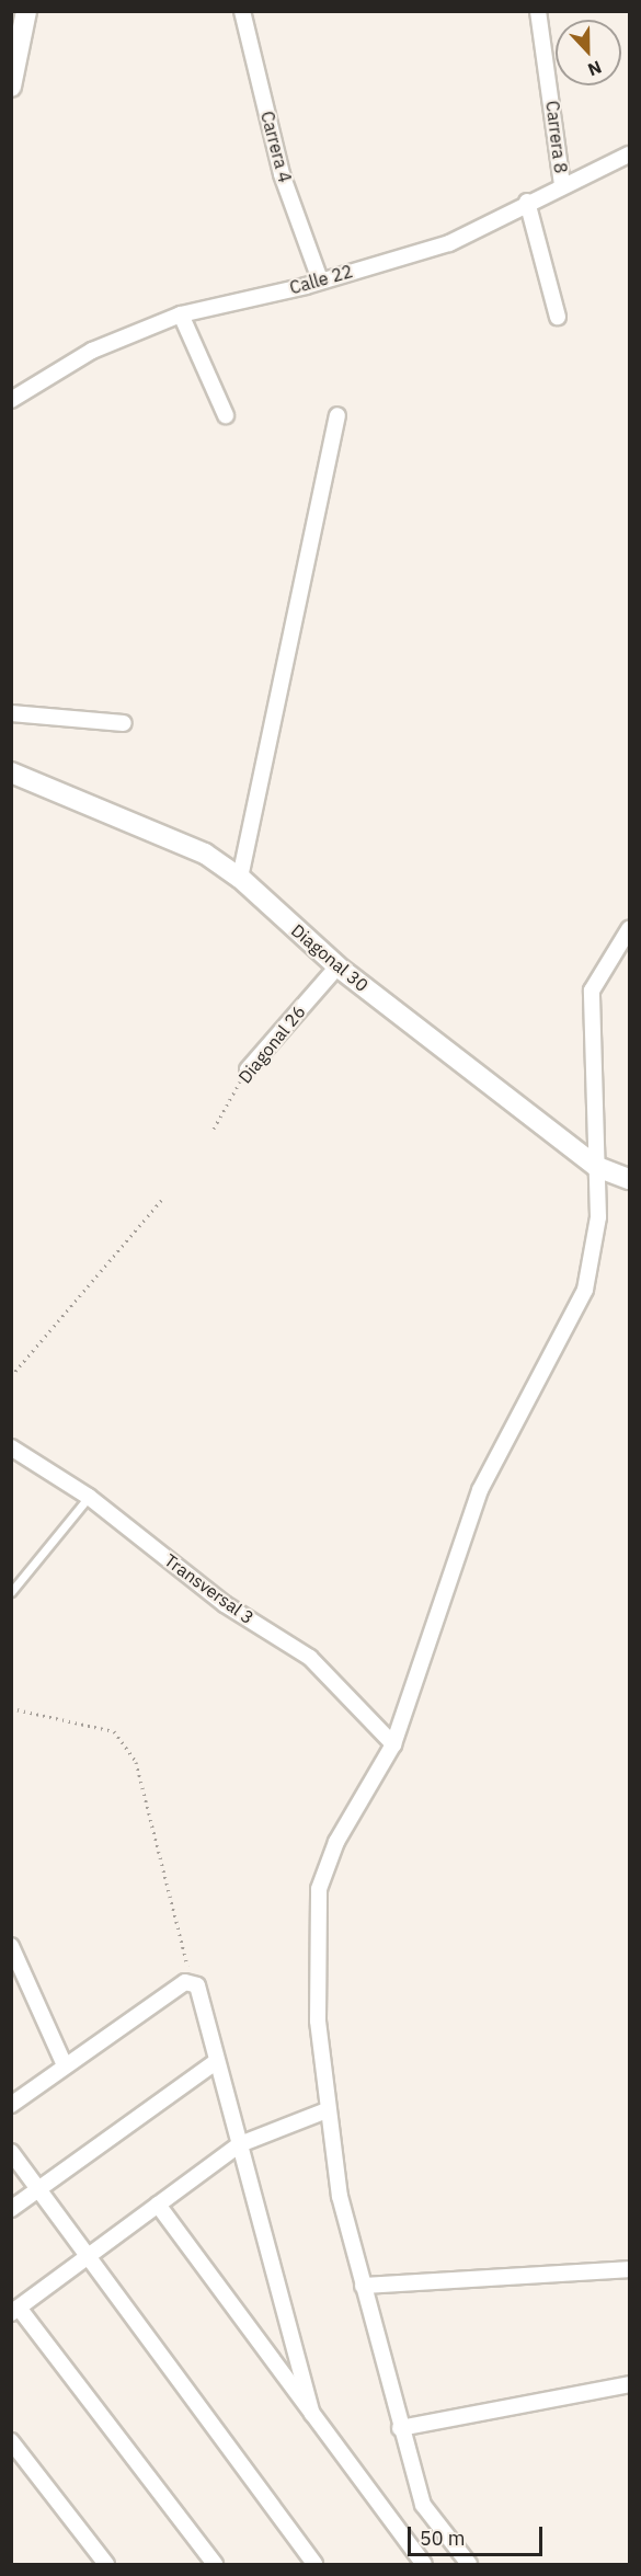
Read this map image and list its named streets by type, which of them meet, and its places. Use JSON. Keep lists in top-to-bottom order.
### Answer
{
  "streets": {
    "street": [
      "Carrera 8",
      "Carrera 4",
      "Calle 22",
      "Diagonal 30",
      "Diagonal 26",
      "Transversal 3"
    ]
  },
  "crossings": [
    ["Carrera 8", "Calle 22"],
    ["Carrera 4", "Calle 22"],
    ["Diagonal 30", "Diagonal 26"]
  ],
  "scale_bar": "50 m",
  "north": "bottom"
}
